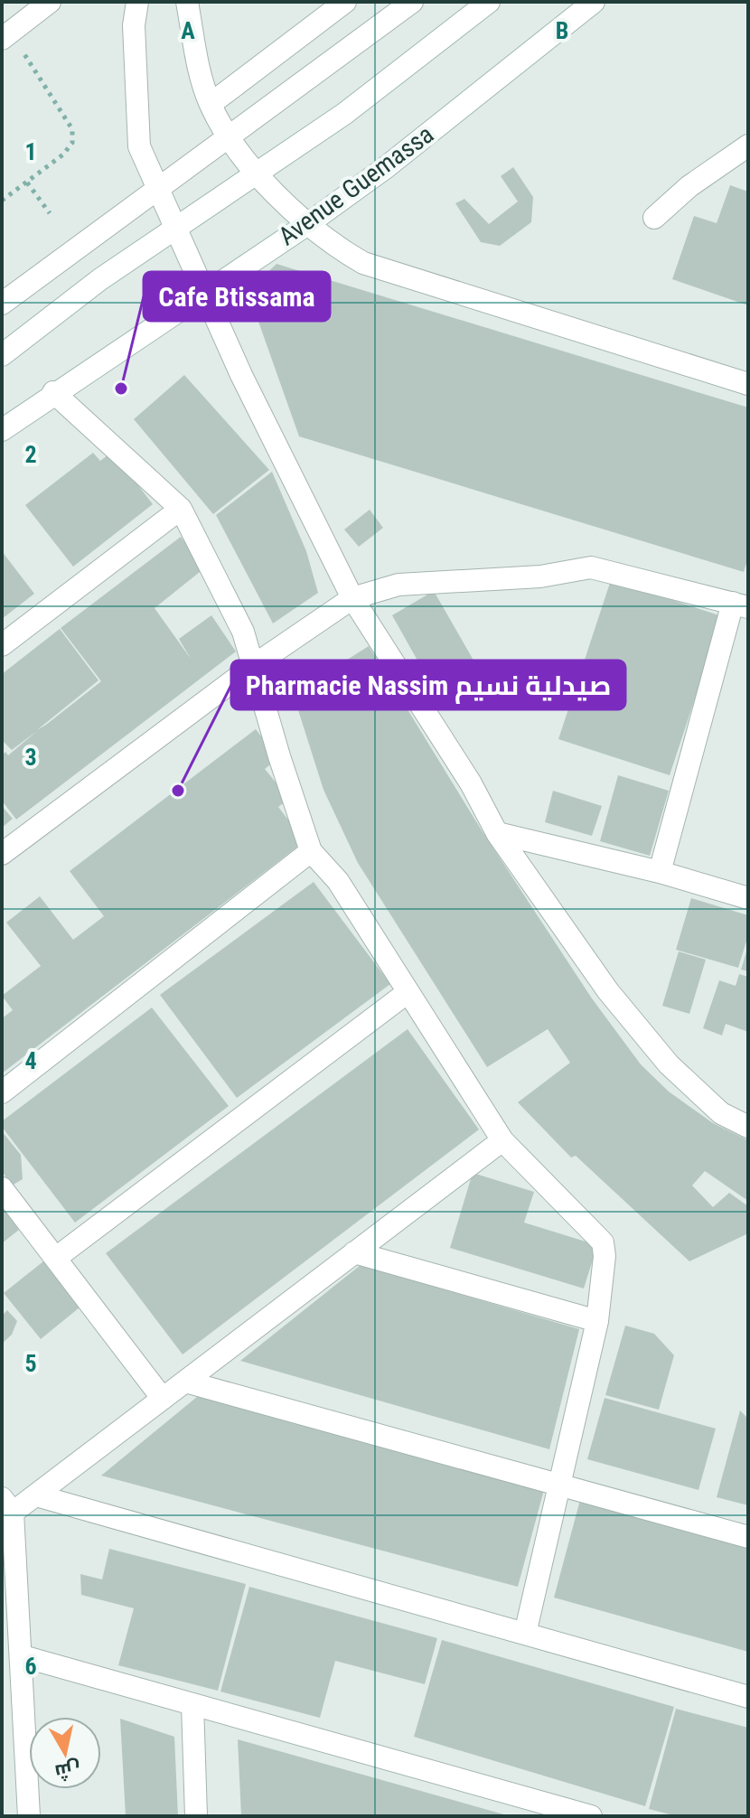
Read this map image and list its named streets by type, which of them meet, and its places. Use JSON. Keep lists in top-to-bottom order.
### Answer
{
  "streets": {
    "street": ["Avenue Guemassa"]
  },
  "places": ["Cafe Btissama", "Pharmacie Nassim صيدلية نسيم"],
  "north": "bottom",
  "grid": {
    "columns": ["A", "B"],
    "rows": [
      "1",
      "2",
      "3",
      "4",
      "5",
      "6"
    ]
  }
}
